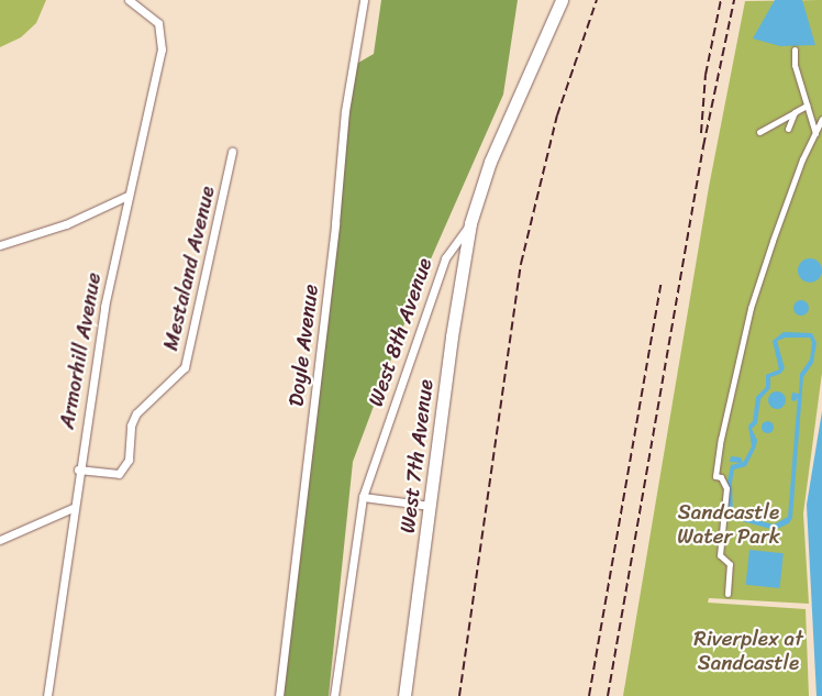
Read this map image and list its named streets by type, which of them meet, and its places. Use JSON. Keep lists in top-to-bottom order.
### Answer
{
  "streets": {
    "main road": ["West 8th Avenue", "West 7th Avenue"],
    "street": ["Mestaland Avenue", "Doyle Avenue", "Armorhill Avenue"]
  },
  "crossings": [
    ["Mestaland Avenue", "Armorhill Avenue"],
    ["West 8th Avenue", "West 7th Avenue"]
  ],
  "parks": ["Sandcastle Water Park", "Riverplex at Sandcastle"]
}
